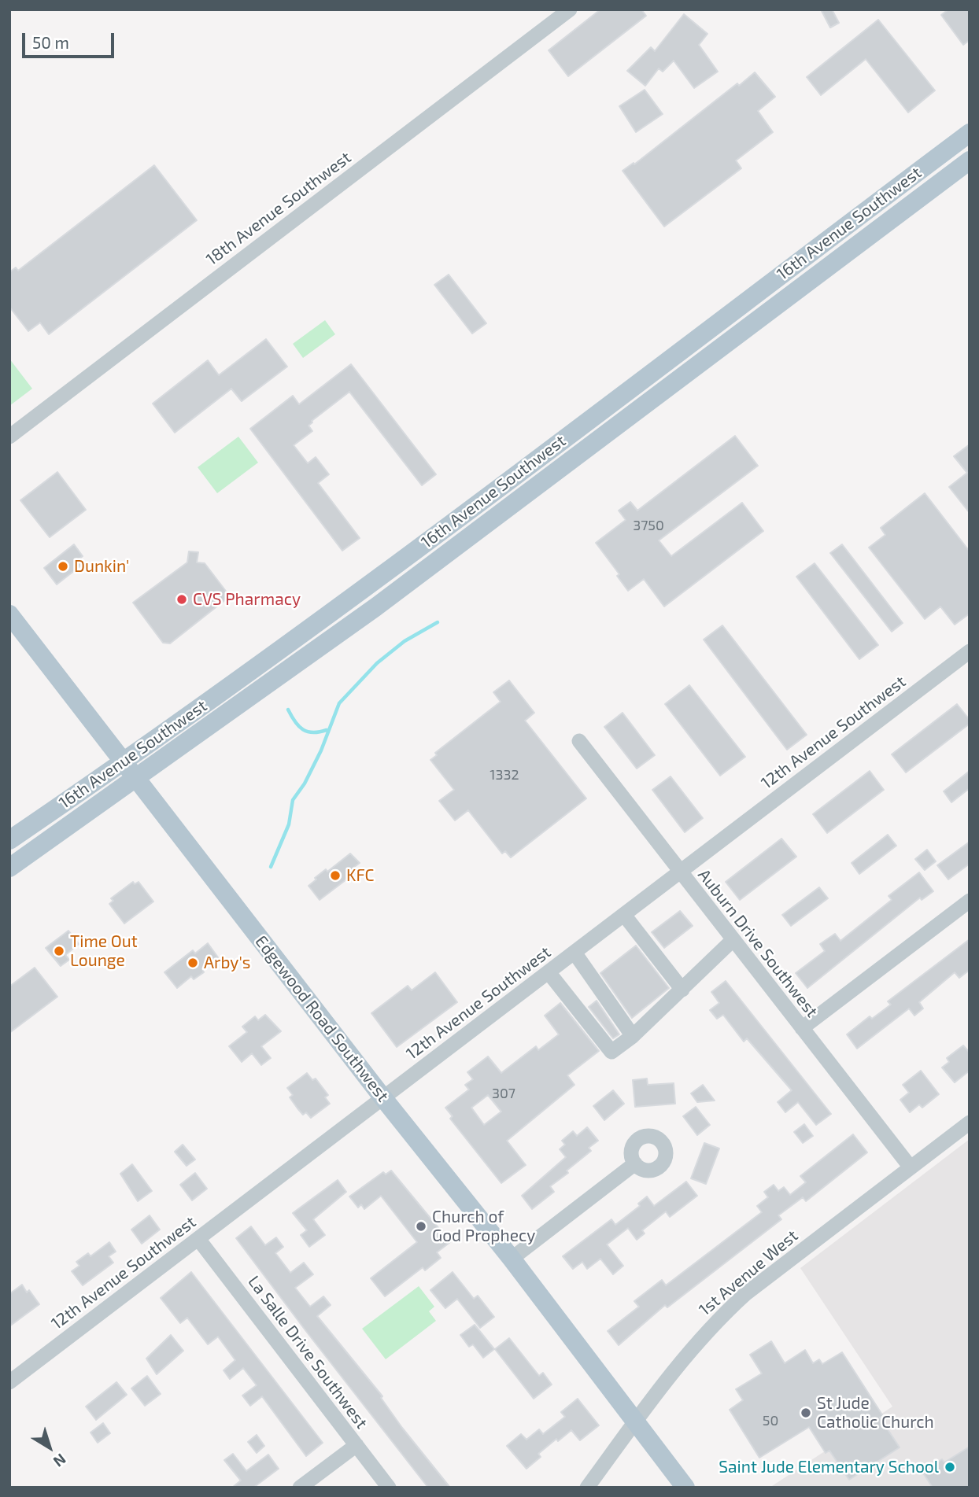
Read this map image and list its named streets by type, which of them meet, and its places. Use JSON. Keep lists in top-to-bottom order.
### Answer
{
  "streets": {
    "main road": ["16th Avenue Southwest", "Edgewood Road Southwest"],
    "street": [
      "18th Avenue Southwest",
      "12th Avenue Southwest",
      "Auburn Drive Southwest",
      "1st Avenue West",
      "La Salle Drive Southwest"
    ]
  },
  "crossings": [
    ["16th Avenue Southwest", "Edgewood Road Southwest"],
    ["12th Avenue Southwest", "Auburn Drive Southwest"],
    ["12th Avenue Southwest", "Edgewood Road Southwest"],
    ["12th Avenue Southwest", "La Salle Drive Southwest"],
    ["Auburn Drive Southwest", "1st Avenue West"],
    ["Edgewood Road Southwest", "1st Avenue West"]
  ],
  "places": [
    "Dunkin'",
    "CVS Pharmacy",
    "KFC",
    "Time Out Lounge",
    "Arby's",
    "Church of God Prophecy",
    "St Jude Catholic Church",
    "Saint Jude Elementary School"
  ],
  "house_numbers": [
    "3750",
    "1332",
    "307",
    "50"
  ],
  "scale_bar": "50 m",
  "north": "bottom right"
}
